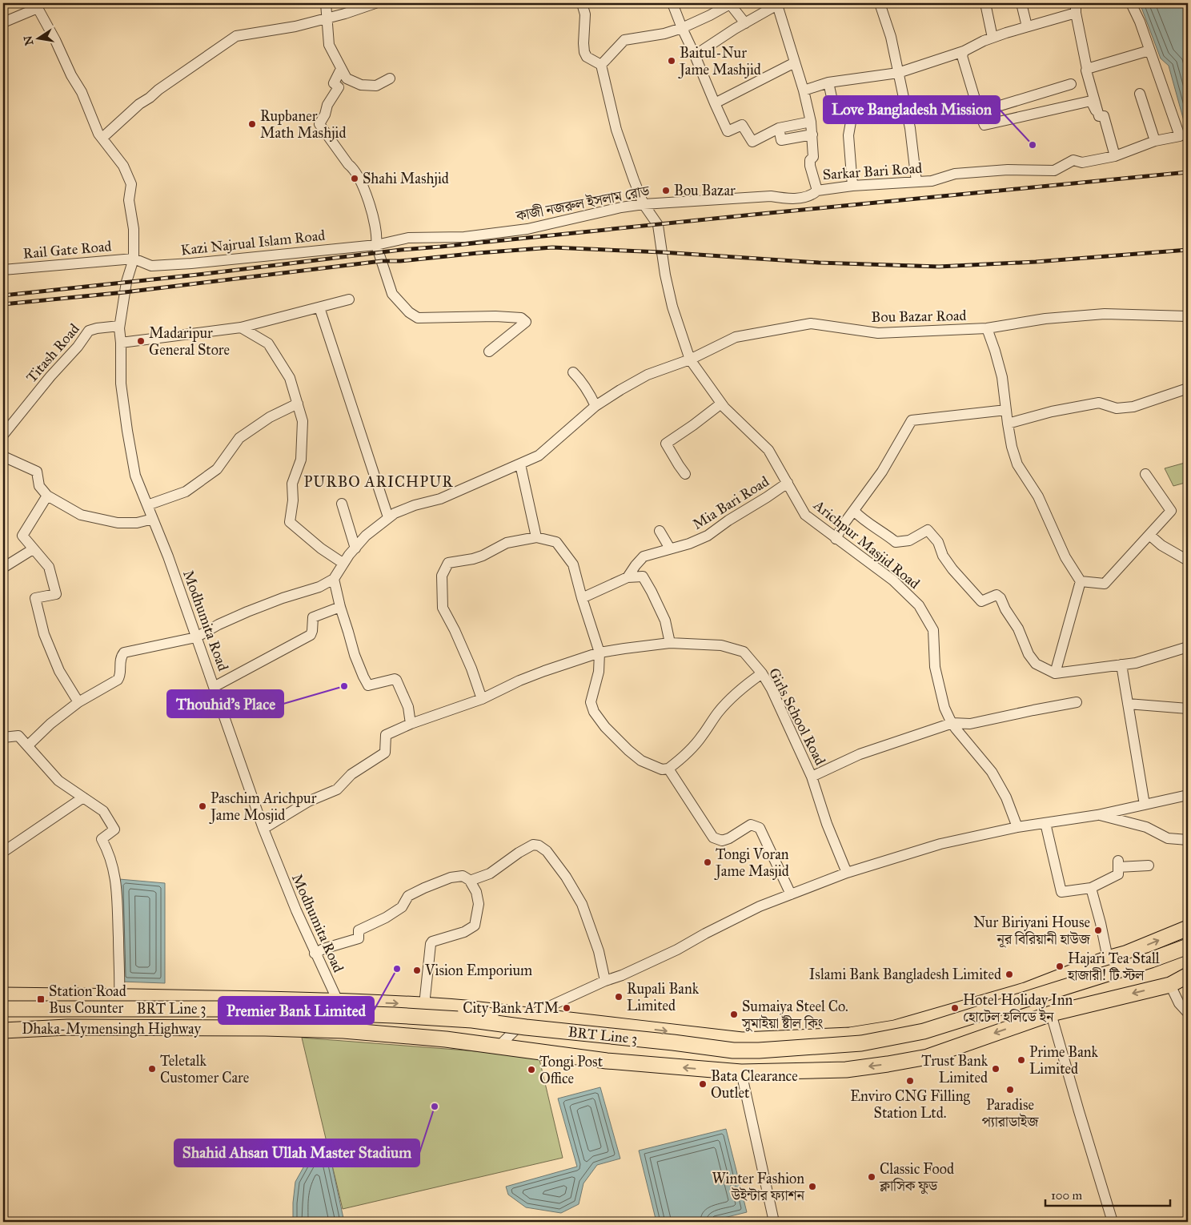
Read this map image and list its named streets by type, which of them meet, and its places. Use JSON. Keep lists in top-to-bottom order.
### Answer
{
  "streets": {
    "highway": ["BRT Line 3", "Dhaka-Mymensingh Highway"],
    "street": [
      "Sarkar Bari Road",
      "কাজী নজরুল ইসলাম রোড",
      "Kazi Najrual Islam Road",
      "Rail Gate Road",
      "Bou Bazar Road",
      "Titash Road",
      "Mia Bari Road",
      "Arichpur Masjid Road",
      "Modhumita Road",
      "Girls School Road"
    ]
  },
  "crossings": [
    ["Sarkar Bari Road", "কাজী নজরুল ইসলাম রোড"],
    ["কাজী নজরুল ইসলাম রোড", "Kazi Najrual Islam Road"],
    ["কাজী নজরুল ইসলাম রোড", "Arichpur Masjid Road"],
    ["Kazi Najrual Islam Road", "Rail Gate Road"],
    ["Kazi Najrual Islam Road", "Modhumita Road"],
    ["Rail Gate Road", "Modhumita Road"],
    ["Bou Bazar Road", "Arichpur Masjid Road"],
    ["Titash Road", "Modhumita Road"],
    ["Mia Bari Road", "Arichpur Masjid Road"],
    ["Modhumita Road", "Girls School Road"]
  ],
  "districts": ["PURBO ARICHPUR"],
  "places": {
    "other": [
      "Baitul-Nur Jame Mashjid",
      "Rupbaner Math Mashjid",
      "Love Bangladesh Mission",
      "Shahi Mashjid",
      "Bou Bazar",
      "Madaripur General Store",
      "Thouhid's Place",
      "Paschim Arichpur Jame Mosjid",
      "Tongi Voran Jame Masjid",
      "Nur Biriyani House নূর বিরিয়ানী হাউজ",
      "Hajari Tea Stall হাজারী! টি স্টল",
      "Premier Bank Limited",
      "Vision Emporium",
      "Islami Bank Bangladesh Limited",
      "Rupali Bank Limited",
      "City Bank ATM",
      "Hotel Holiday Inn হোটেল হলিডে ইন",
      "Sumaiya Steel Co. সুমাইয়া ষ্টীল কিং",
      "Prime Bank Limited",
      "Teletalk Customer Care",
      "Trust Bank Limited",
      "Tongi Post Office",
      "Enviro CNG Filling Station Ltd.",
      "Bata Clearance Outlet",
      "Paradise প্যারাডাইজ",
      "Shahid Ahsan Ullah Master Stadium",
      "Classic Food ক্লাসিক ফুড",
      "Winter Fashion উইন্টার ফ্যাশন"
    ],
    "transit": ["Station Road Bus Counter"]
  },
  "scale_bar": "100 m",
  "north": "left"
}
